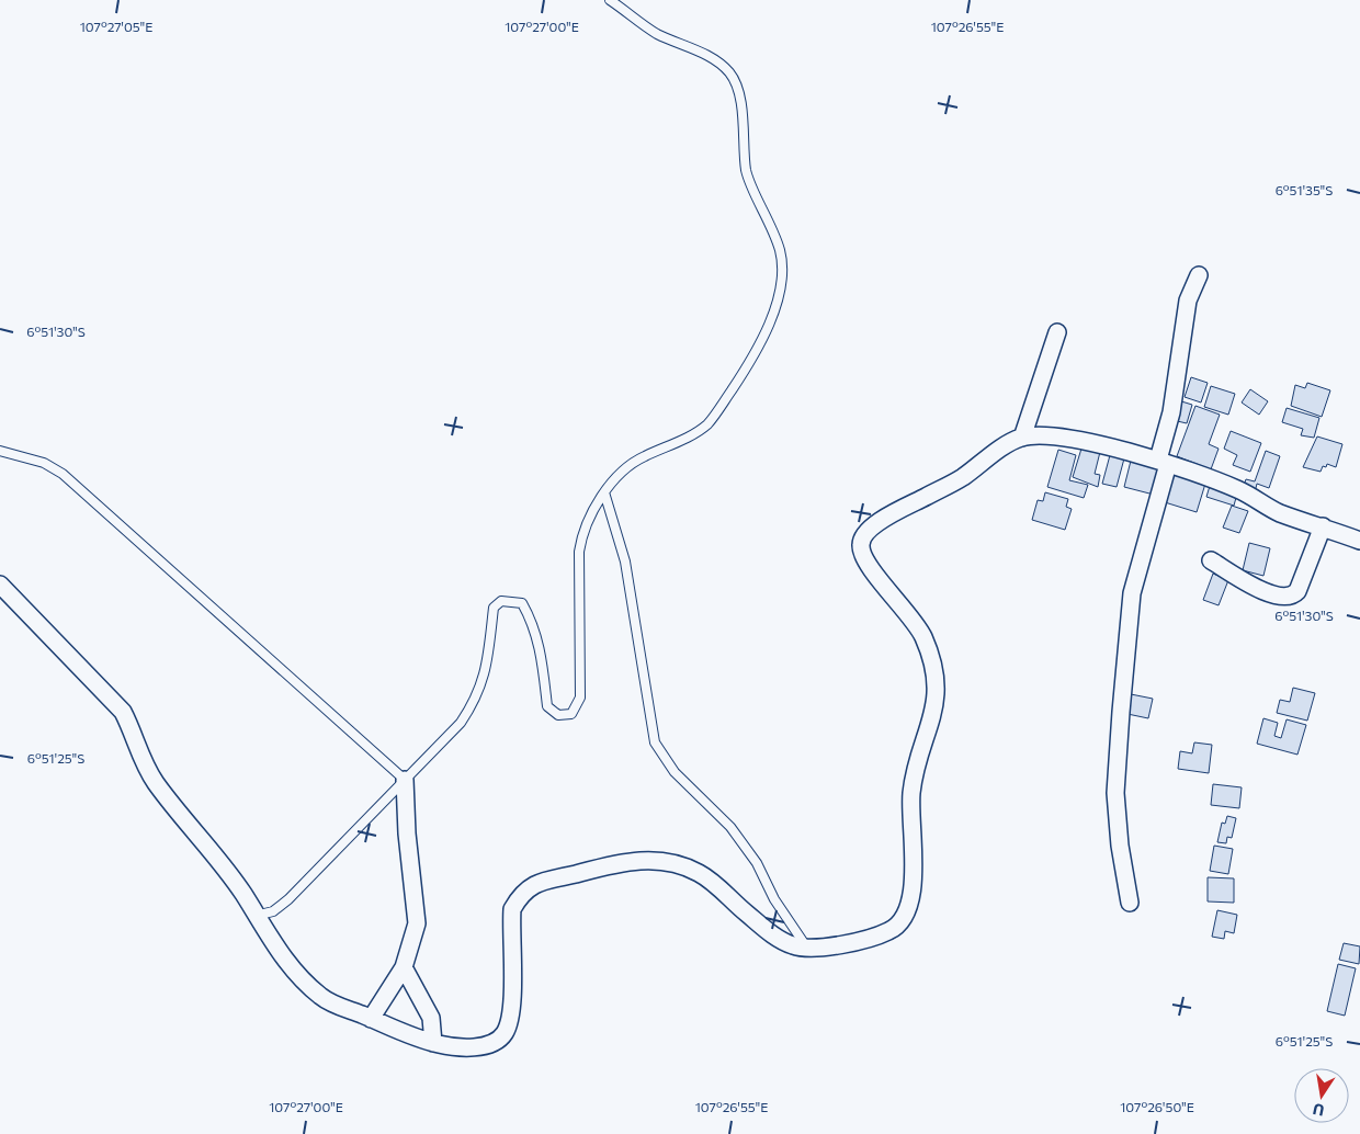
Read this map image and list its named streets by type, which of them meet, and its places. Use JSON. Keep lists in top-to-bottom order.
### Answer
{
  "north": "bottom",
  "coordinates": [
    "107°27'05\"E",
    "107°27'00\"E",
    "107°26'55\"E",
    "6°51'35\"S",
    "6°51'30\"S",
    "6°51'25\"S",
    "107°26'50\"E"
  ]
}
